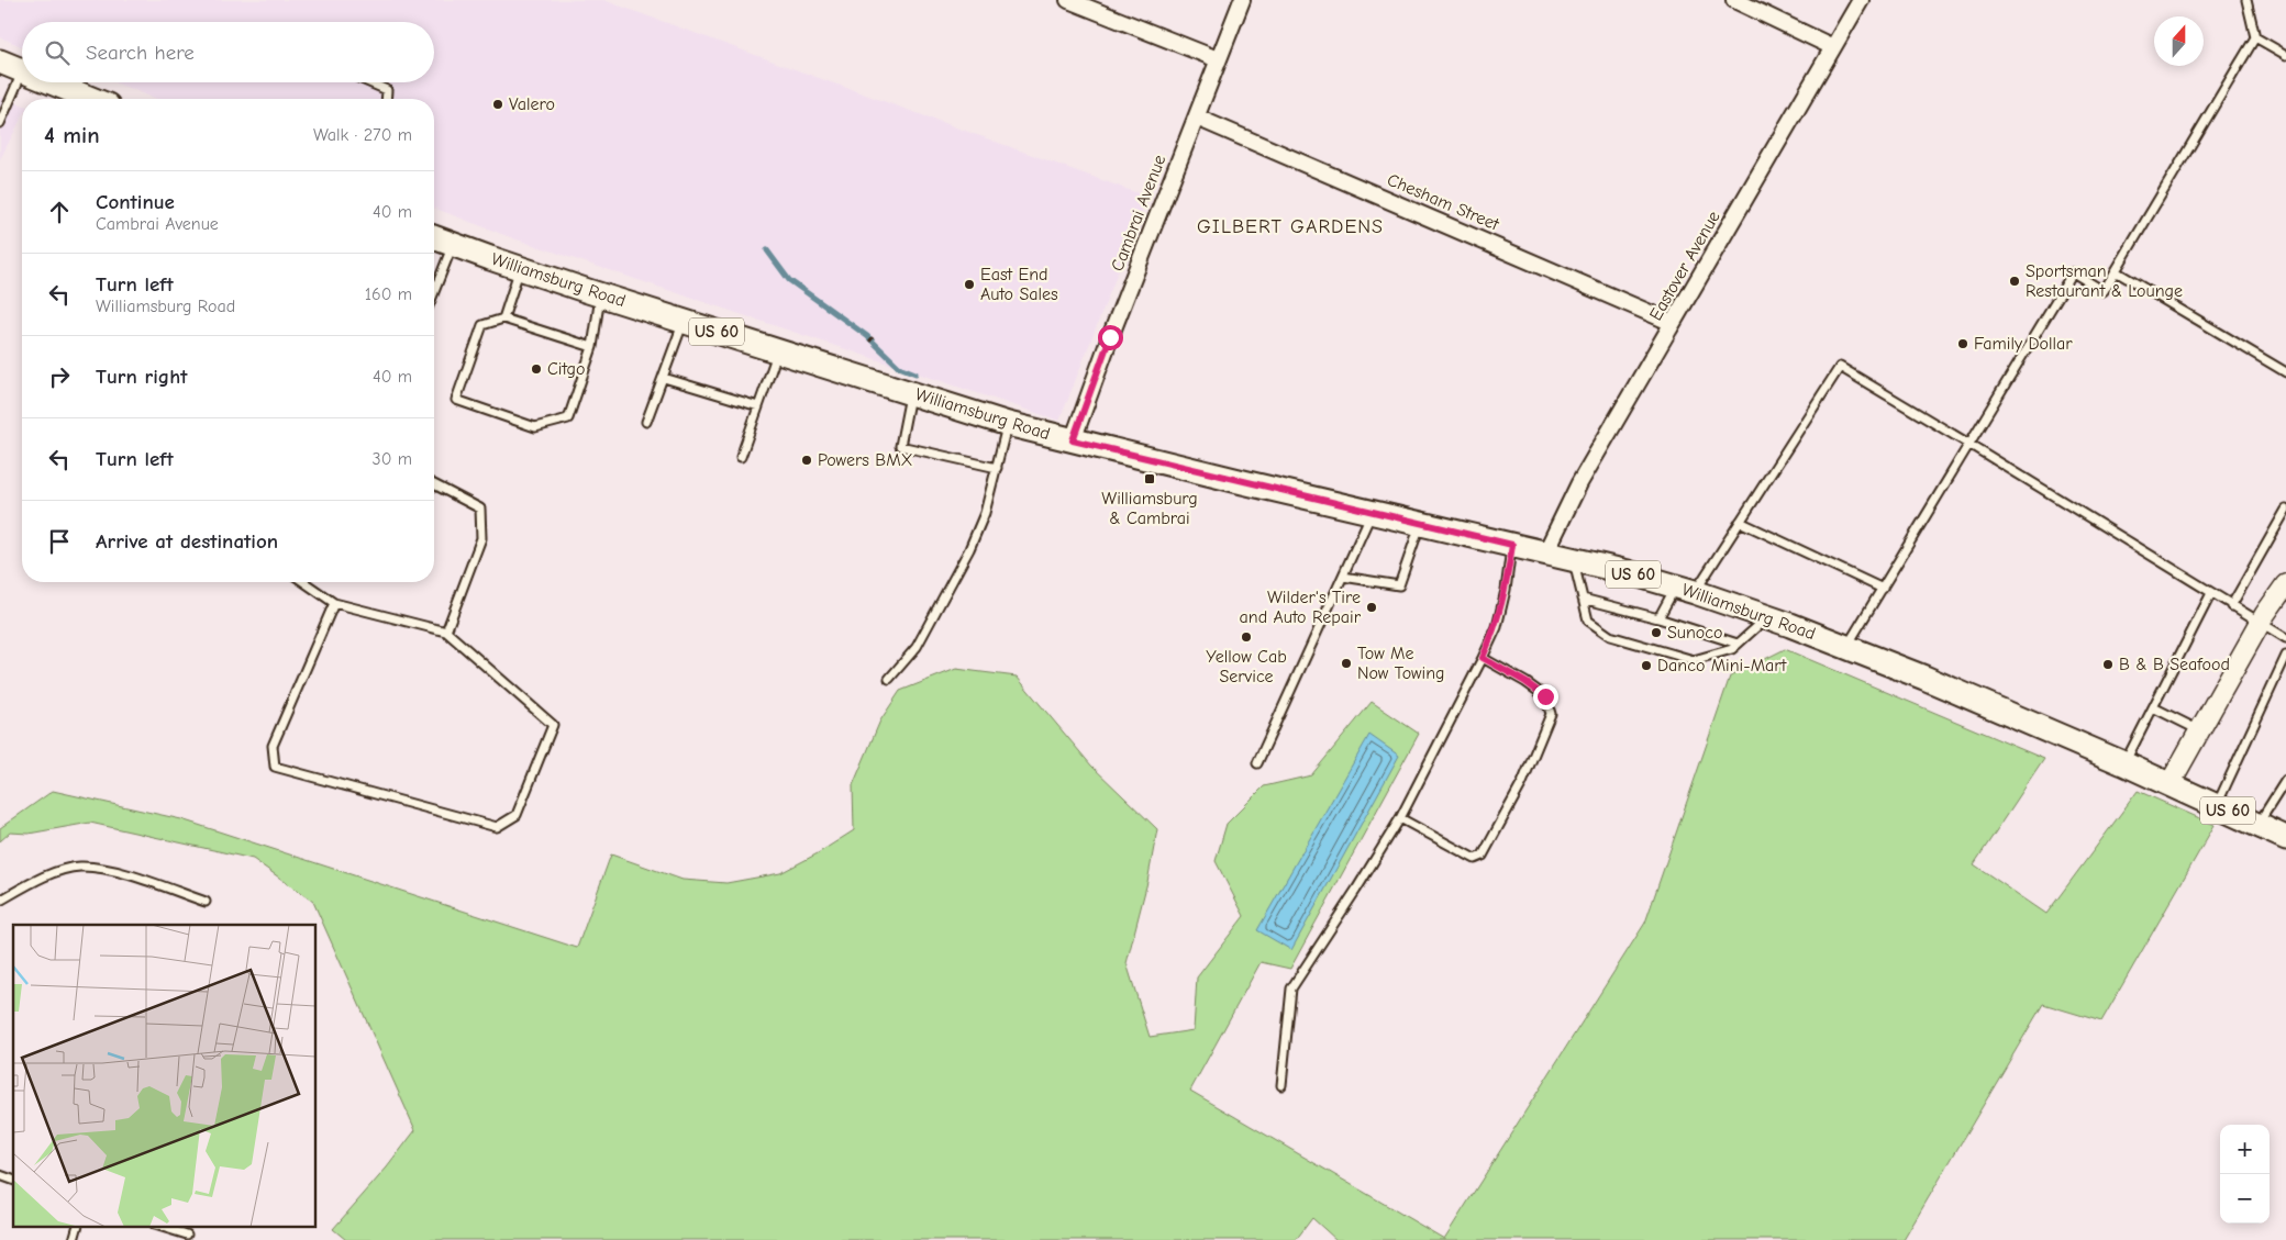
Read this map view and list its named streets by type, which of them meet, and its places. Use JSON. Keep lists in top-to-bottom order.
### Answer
{
  "streets": {
    "main road": ["Williamsburg Road", "US 60"],
    "street": ["Chesham Street", "Cambrai Avenue", "Eastover Avenue"]
  },
  "crossings": [
    ["Chesham Street", "Cambrai Avenue"],
    ["Chesham Street", "Eastover Avenue"],
    ["Cambrai Avenue", "Williamsburg Road"],
    ["Eastover Avenue", "Williamsburg Road"]
  ],
  "districts": ["GILBERT GARDENS"],
  "places": {
    "other": [
      "Valero",
      "Sportsman Restaurant & Lounge",
      "East End Auto Sales",
      "Family Dollar",
      "Citgo",
      "Powers BMX",
      "Wilder's Tire and Auto Repair",
      "Sunoco",
      "Yellow Cab Service",
      "Tow Me Now Towing",
      "B & B Seafood",
      "Danco Mini-Mart"
    ],
    "transit": ["Williamsburg & Cambrai"]
  },
  "north": "top",
  "page": {
    "search": "Search here",
    "heading": ["4 min", "Walk · 270 m"],
    "list": [
      ["Continue", "Cambrai Avenue", "40 m"],
      ["Turn left", "Williamsburg Road", "160 m"],
      ["Turn right", "40 m"],
      ["Turn left", "30 m"],
      "Arrive at destination"
    ],
    "map_buttons": ["+", "−"]
  }
}
